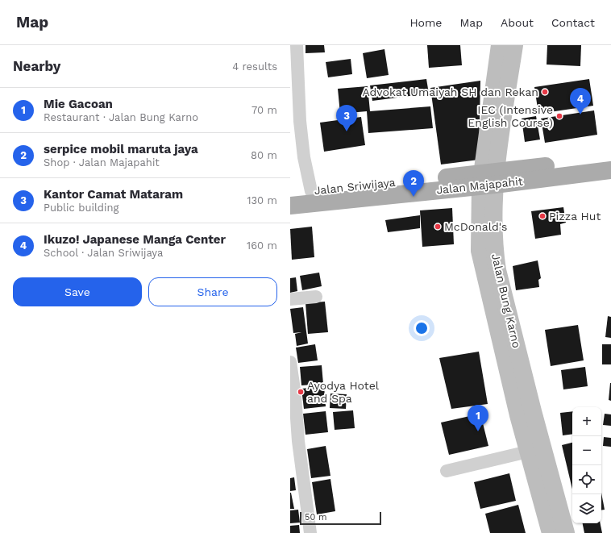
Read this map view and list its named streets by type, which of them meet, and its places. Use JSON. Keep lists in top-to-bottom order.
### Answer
{
  "streets": {
    "main road": ["Jalan Majapahit", "Jalan Sriwijaya", "Jalan Bung Karno"]
  },
  "crossings": [
    ["Jalan Majapahit", "Jalan Sriwijaya"],
    ["Jalan Majapahit", "Jalan Bung Karno"],
    ["Jalan Sriwijaya", "Jalan Bung Karno"]
  ],
  "places": [
    "Advokat Umaiyah SH dan Rekan",
    "IEC (Intensive English Course)",
    "Pizza Hut",
    "McDonald's",
    "Ayodya Hotel and Spa"
  ],
  "scale_bar": "50 m",
  "page": {
    "header": "Map",
    "nav": [
      "Home",
      "Map",
      "About",
      "Contact"
    ],
    "heading": ["Nearby", "4 results"],
    "list": [
      {
        "mark": "1",
        "name": "Mie Gacoan",
        "note": "Restaurant · Jalan Bung Karno",
        "value": "70 m"
      },
      {
        "mark": "2",
        "name": "serpice mobil maruta jaya",
        "note": "Shop · Jalan Majapahit",
        "value": "80 m"
      },
      {
        "mark": "3",
        "name": "Kantor Camat Mataram",
        "note": "Public building",
        "value": "130 m"
      },
      {
        "mark": "4",
        "name": "Ikuzo! Japanese Manga Center",
        "note": "School · Jalan Sriwijaya",
        "value": "160 m"
      }
    ],
    "pins": [
      "4",
      "3",
      "2",
      "1"
    ],
    "buttons": ["Save", "Share"],
    "map_buttons": ["+", "−"],
    "scale": "50 m"
  }
}
